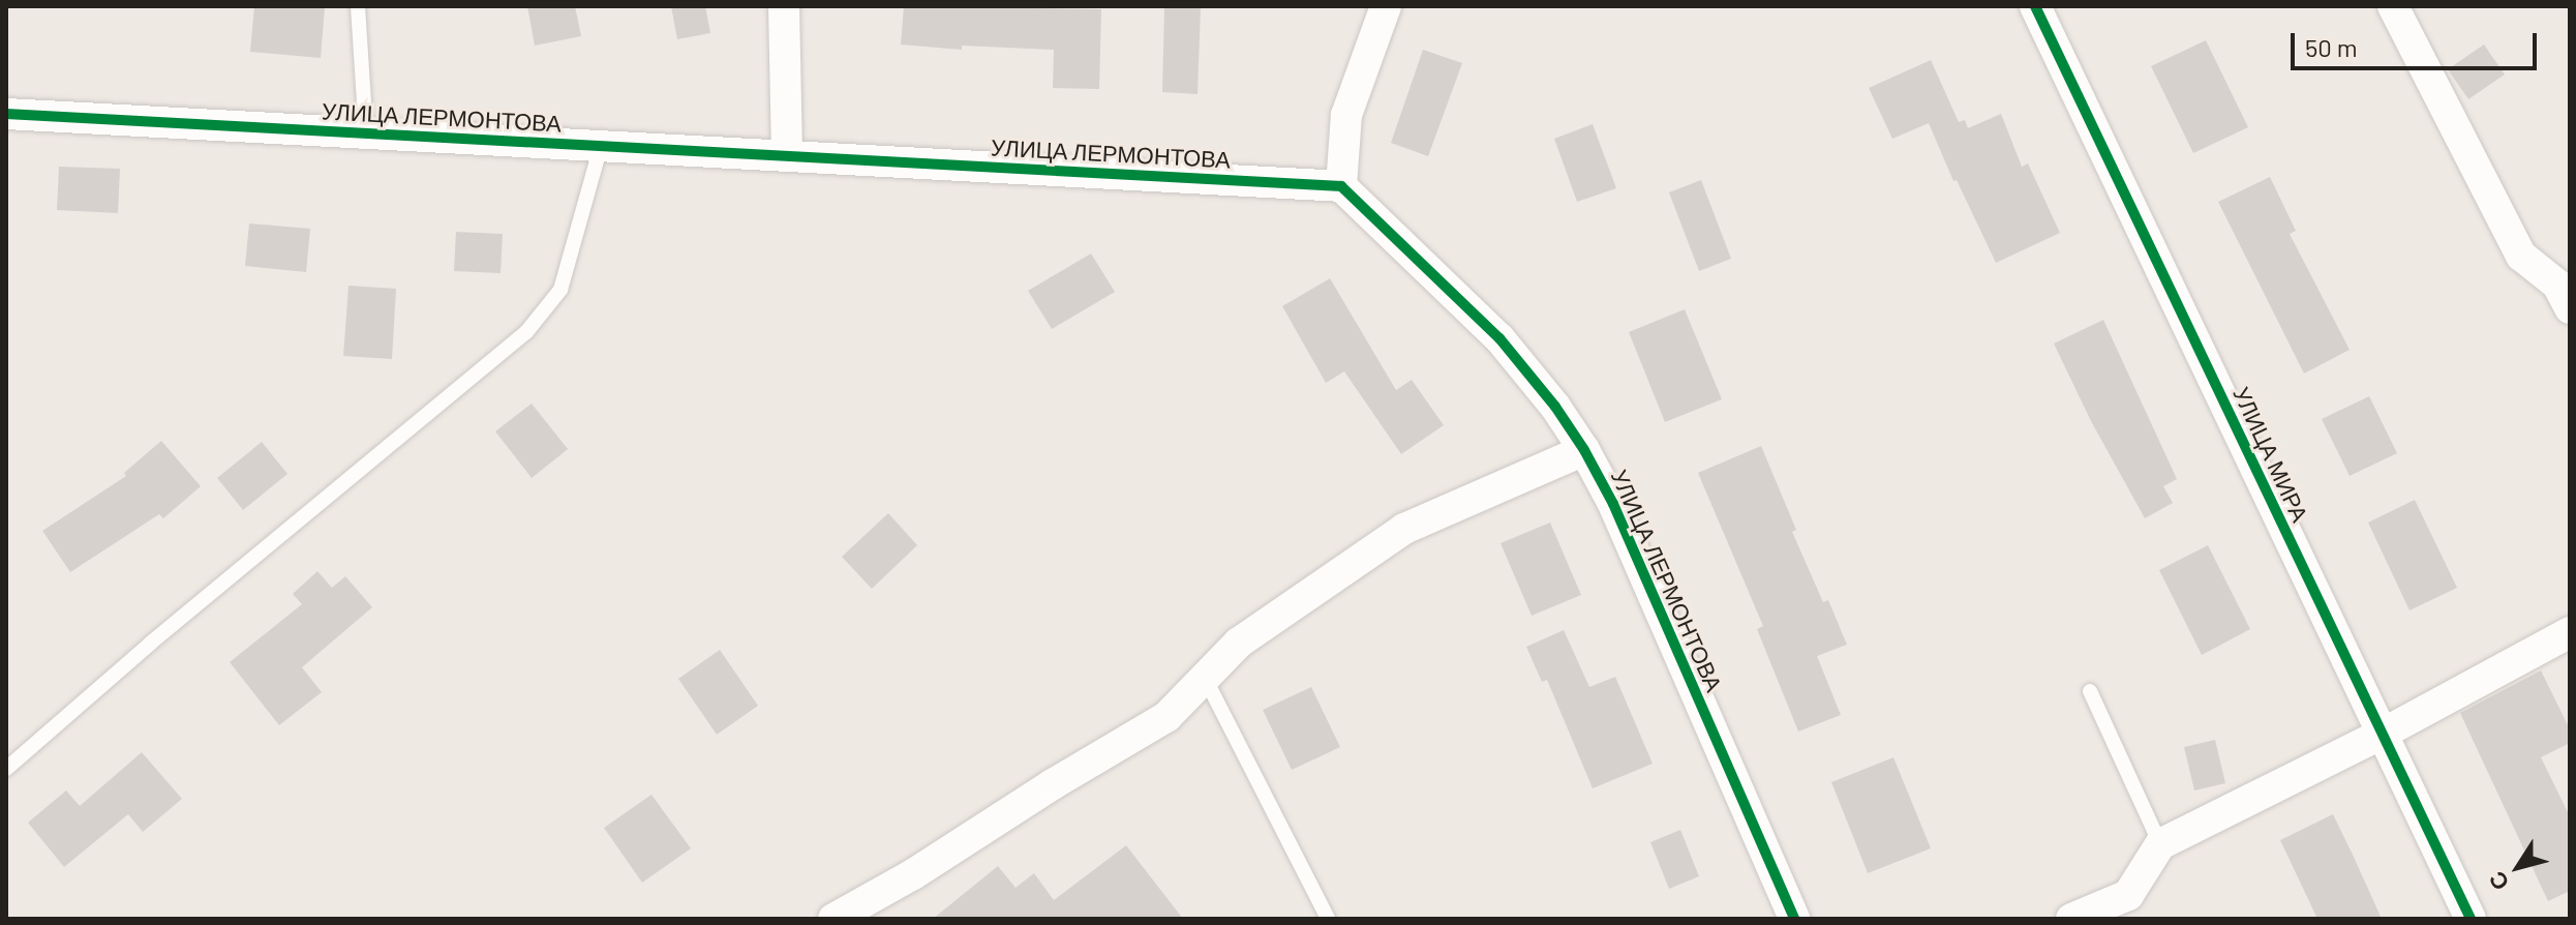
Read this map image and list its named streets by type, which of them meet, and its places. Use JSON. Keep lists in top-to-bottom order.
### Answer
{
  "streets": {
    "street": ["УЛИЦА ЛЕРМОНТОВА", "УЛИЦА МИРА"]
  },
  "scale_bar": "50 m",
  "north": "bottom left"
}
